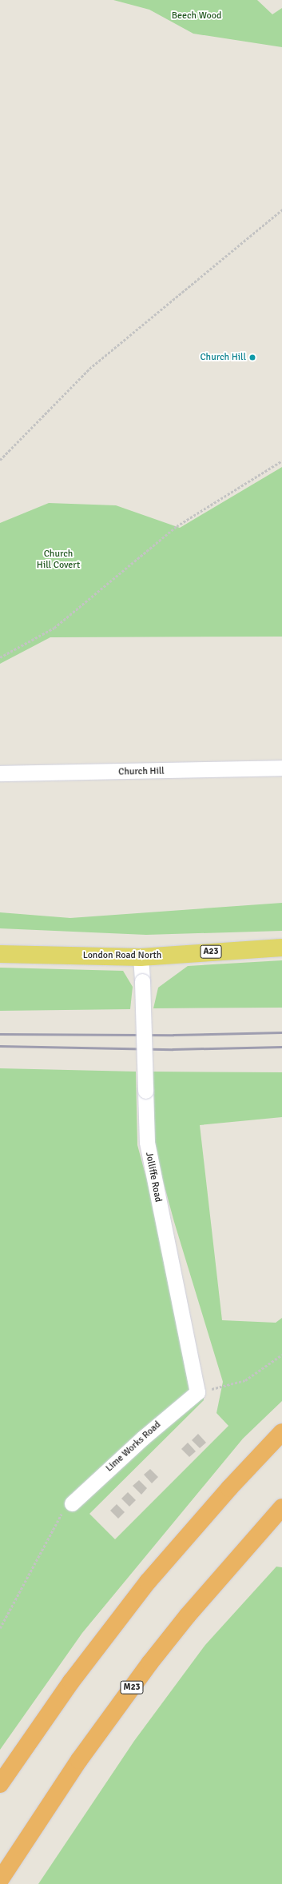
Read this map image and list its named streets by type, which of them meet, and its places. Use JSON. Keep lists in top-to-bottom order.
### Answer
{
  "streets": {
    "highway": ["M23"],
    "main road": ["A23", "London Road North"],
    "street": ["Church Hill", "Jolliffe Road", "Lime Works Road"]
  },
  "crossings": [
    ["London Road North", "Jolliffe Road"],
    ["Jolliffe Road", "Lime Works Road"]
  ],
  "parks": ["Beech Wood", "Church Hill Covert"],
  "places": ["Church Hill"]
}
